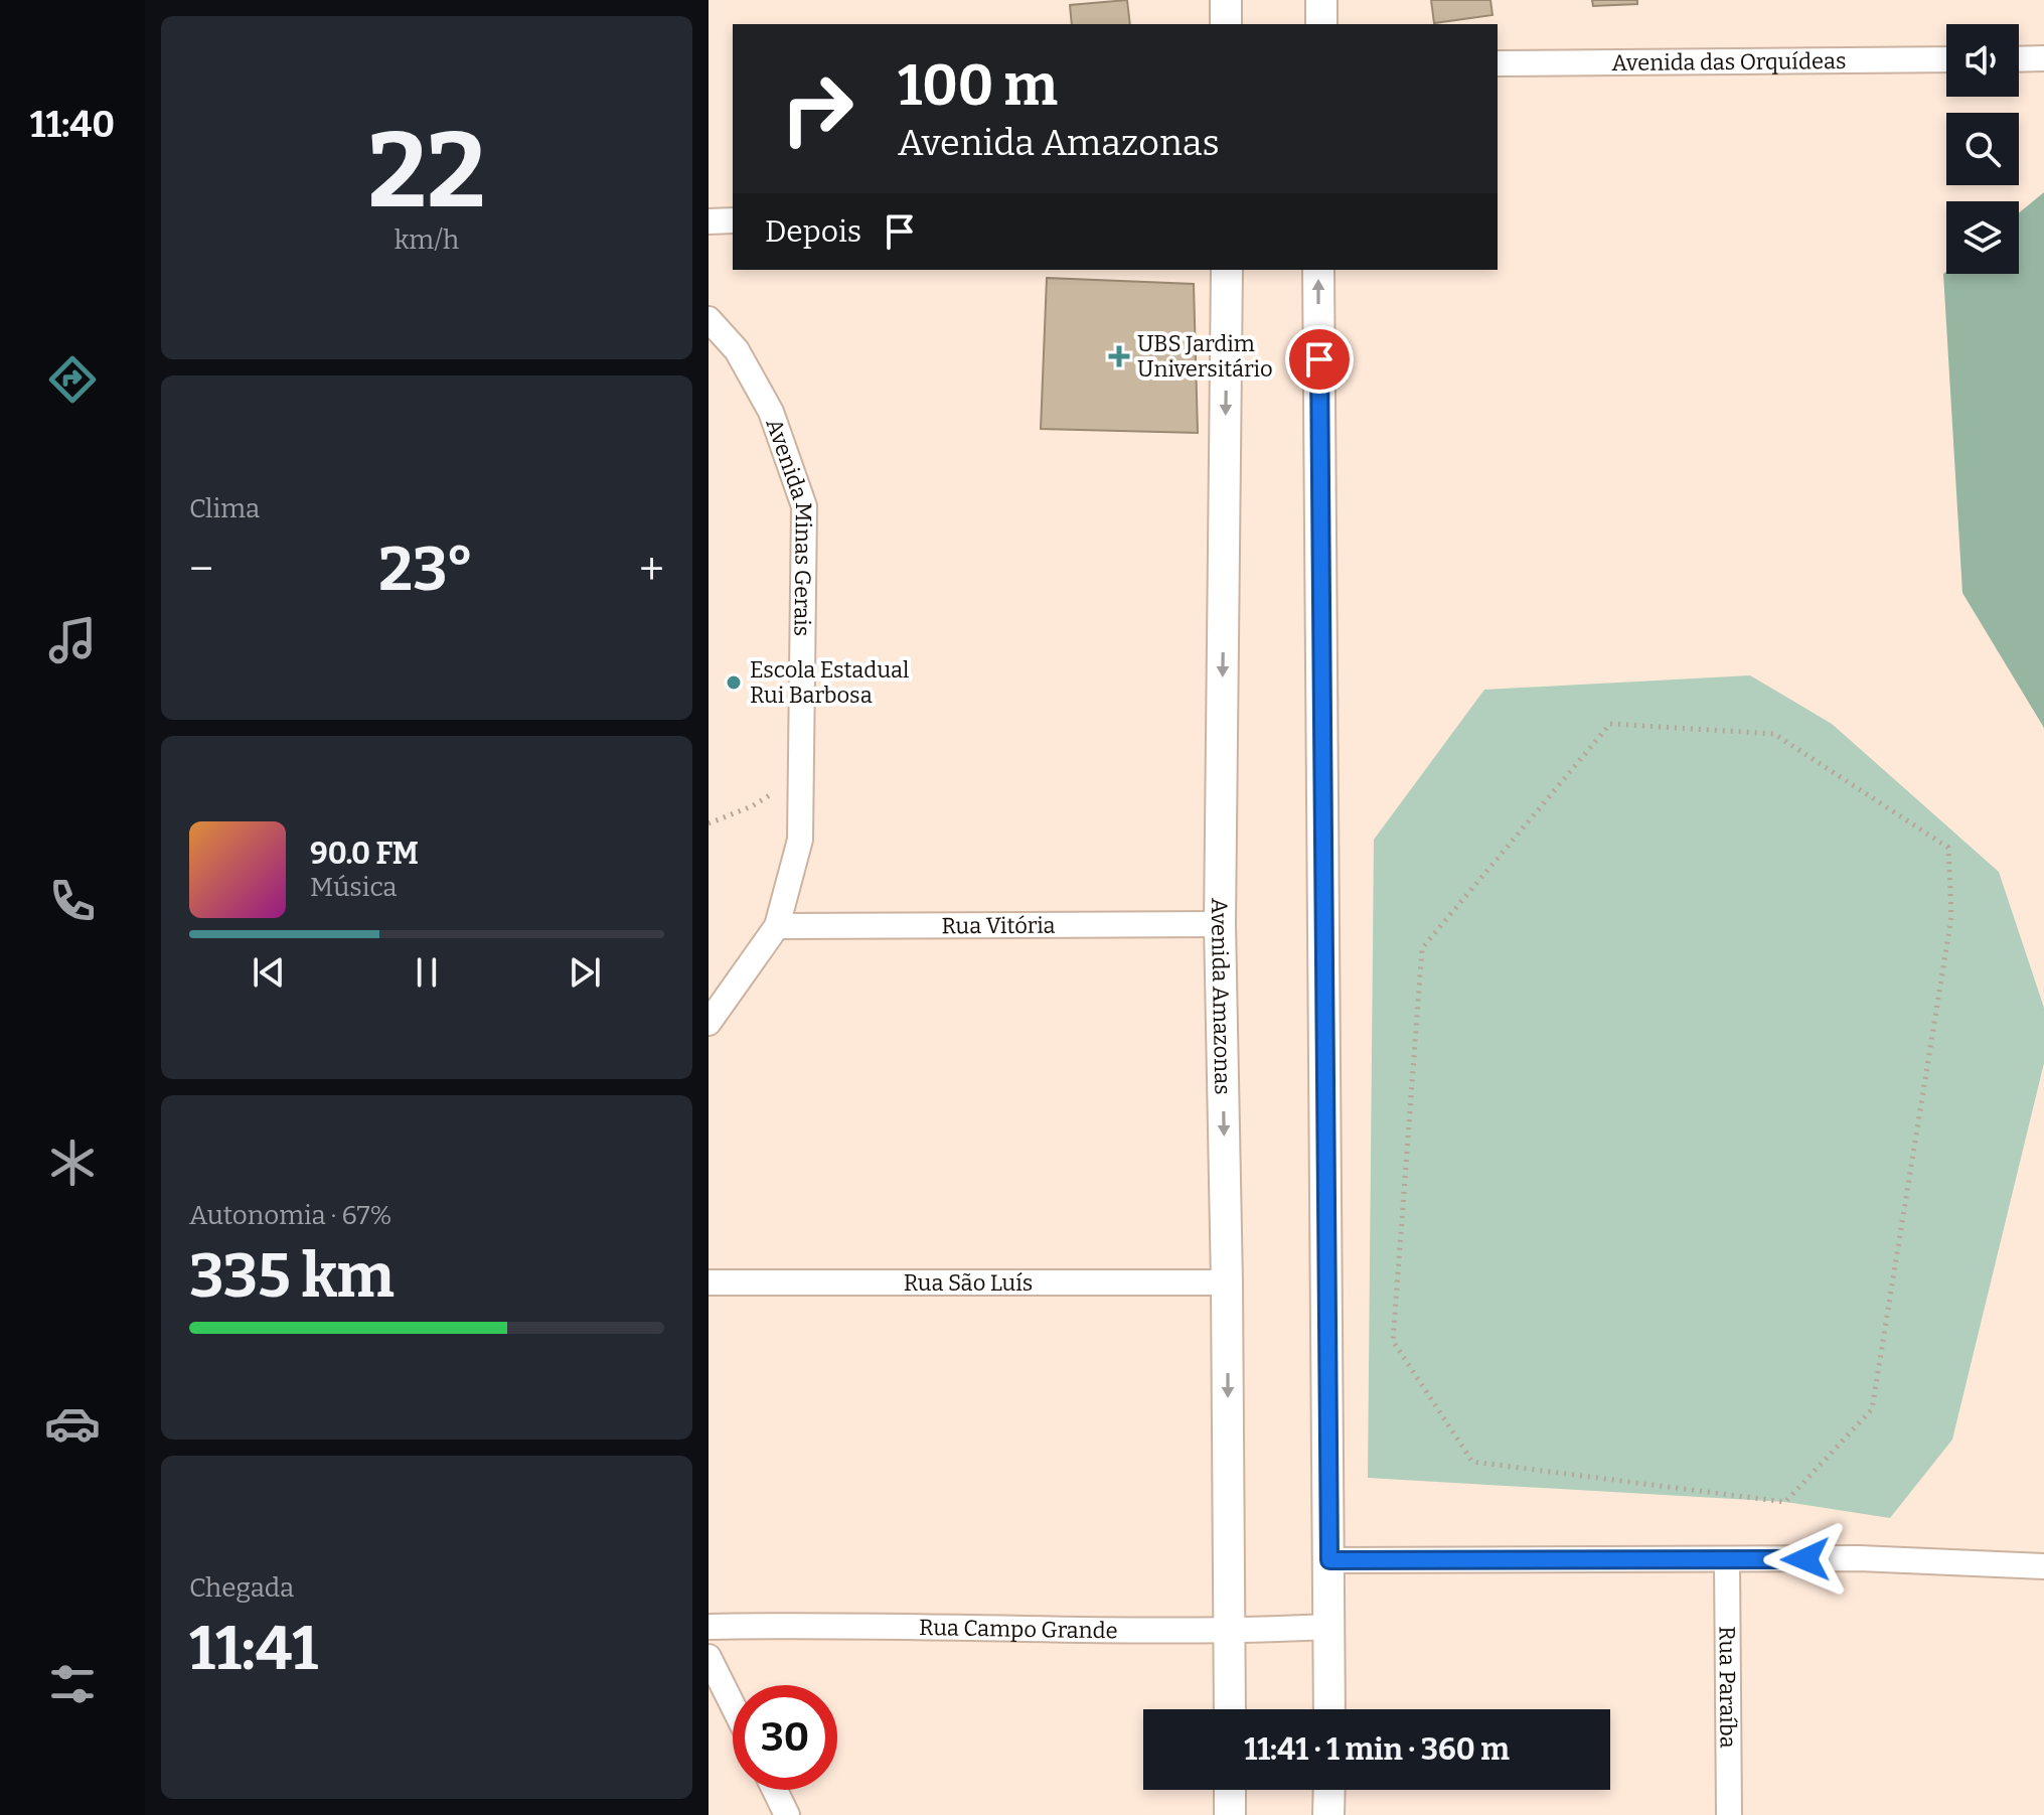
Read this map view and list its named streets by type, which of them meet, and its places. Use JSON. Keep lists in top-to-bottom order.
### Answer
{
  "streets": {
    "street": [
      "Avenida das Orquídeas",
      "Avenida Minas Gerais",
      "Rua Vitória",
      "Avenida Amazonas",
      "Rua São Luís",
      "Rua Campo Grande",
      "Rua Paraíba"
    ]
  },
  "crossings": [
    ["Avenida Minas Gerais", "Rua Vitória"],
    ["Rua Vitória", "Avenida Amazonas"],
    ["Avenida Amazonas", "Rua São Luís"],
    ["Avenida Amazonas", "Rua Campo Grande"]
  ],
  "places": {
    "health": ["UBS Jardim Universitário"],
    "other": ["Escola Estadual Rui Barbosa"]
  },
  "page": {
    "tabs": "11:40",
    "tile": [
      ["22", "km/h"],
      "Clima",
      ["Autonomia · 67%", "335 km"],
      ["Chegada", "11:41"]
    ],
    "turn": ["100 m", "Avenida Amazonas"],
    "then": "Depois",
    "heat": ["−", "23°", "+"],
    "song": ["90.0 FM", "Música"],
    "limit": "30",
    "trip": "11:41 · 1 min · 360 m"
  }
}
